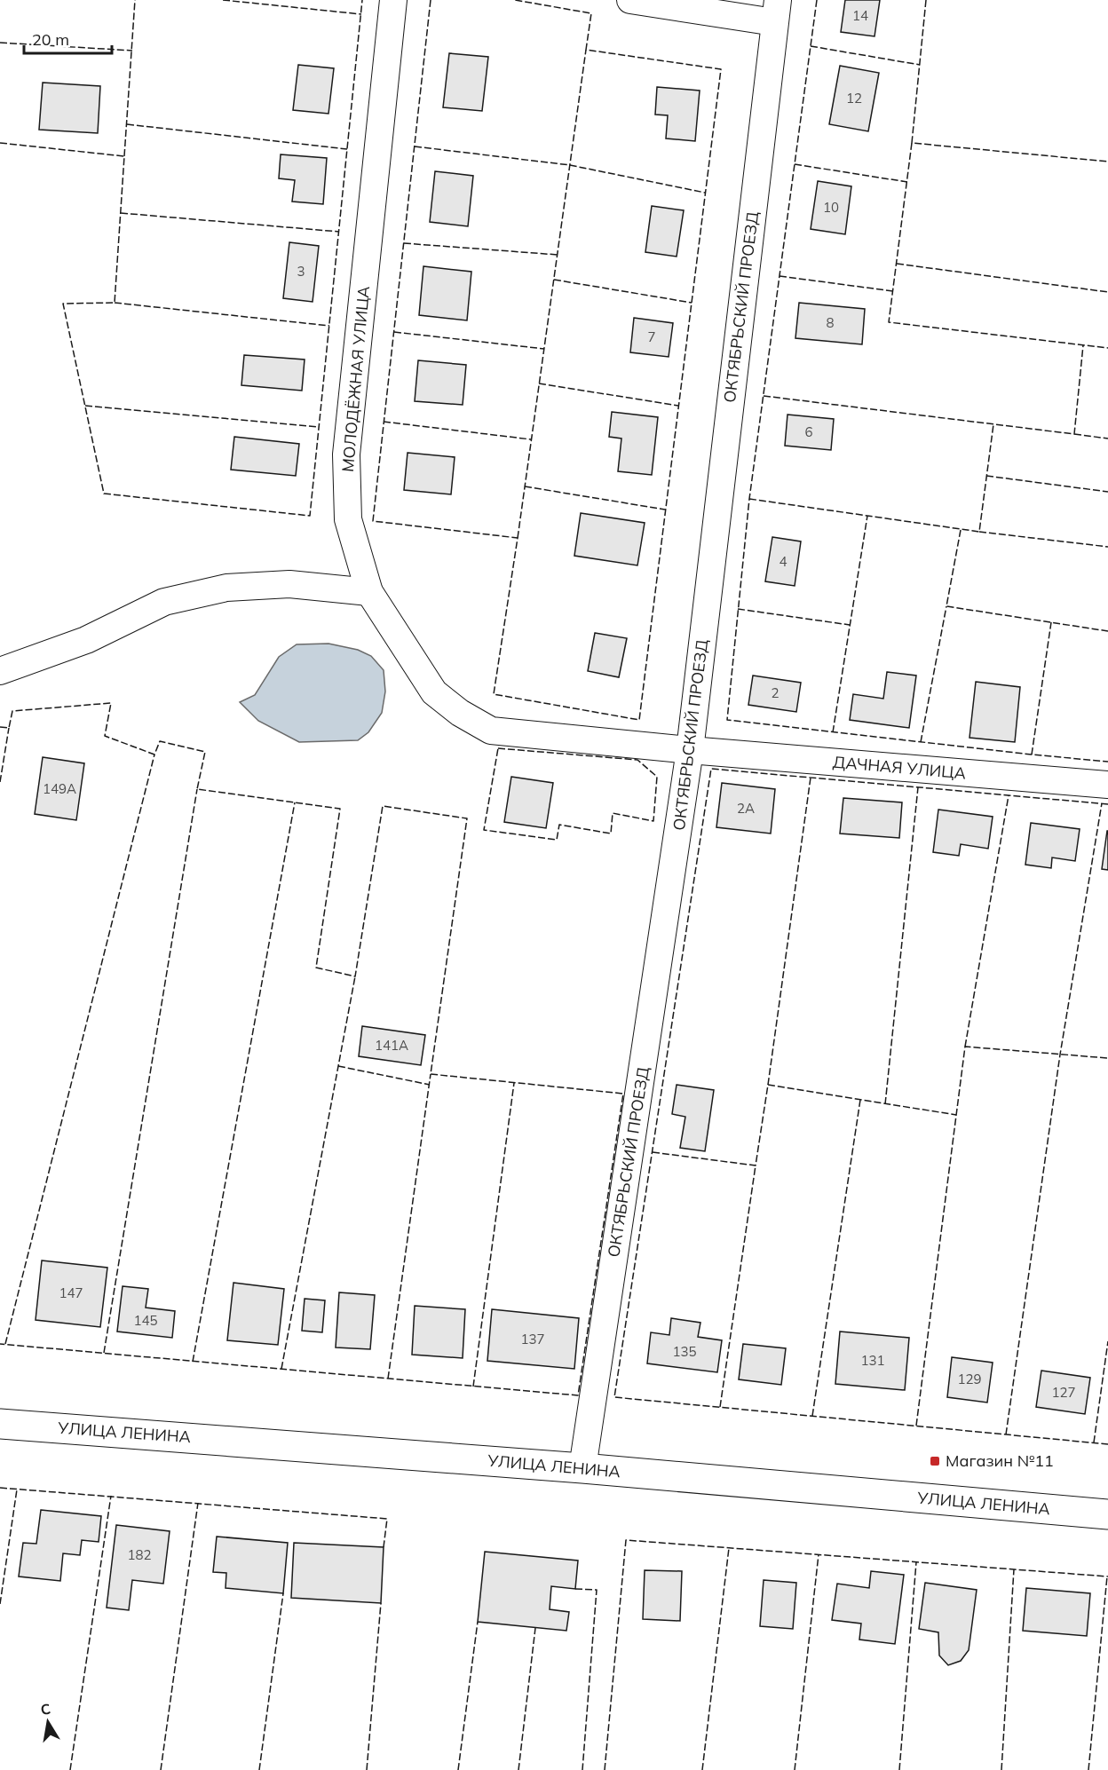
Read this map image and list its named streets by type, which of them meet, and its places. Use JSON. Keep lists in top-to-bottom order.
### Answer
{
  "streets": {
    "main road": ["УЛИЦА ЛЕНИНА"],
    "street": ["ОКТЯБРЬСКИЙ ПРОЕЗД", "МОЛОДЁЖНАЯ УЛИЦА", "ДАЧНАЯ УЛИЦА"]
  },
  "crossings": [
    ["ОКТЯБРЬСКИЙ ПРОЕЗД", "МОЛОДЁЖНАЯ УЛИЦА"],
    ["ОКТЯБРЬСКИЙ ПРОЕЗД", "ДАЧНАЯ УЛИЦА"],
    ["ОКТЯБРЬСКИЙ ПРОЕЗД", "УЛИЦА ЛЕНИНА"],
    ["МОЛОДЁЖНАЯ УЛИЦА", "ДАЧНАЯ УЛИЦА"]
  ],
  "places": {
    "transit": ["Магазин №11"]
  },
  "house_numbers": [
    "14",
    "12",
    "10",
    "3",
    "8",
    "7",
    "6",
    "4",
    "2",
    "149А",
    "2А",
    "141А",
    "147",
    "145",
    "137",
    "135",
    "131",
    "129",
    "127",
    "182"
  ],
  "scale_bar": "20 m",
  "north": "top"
}
